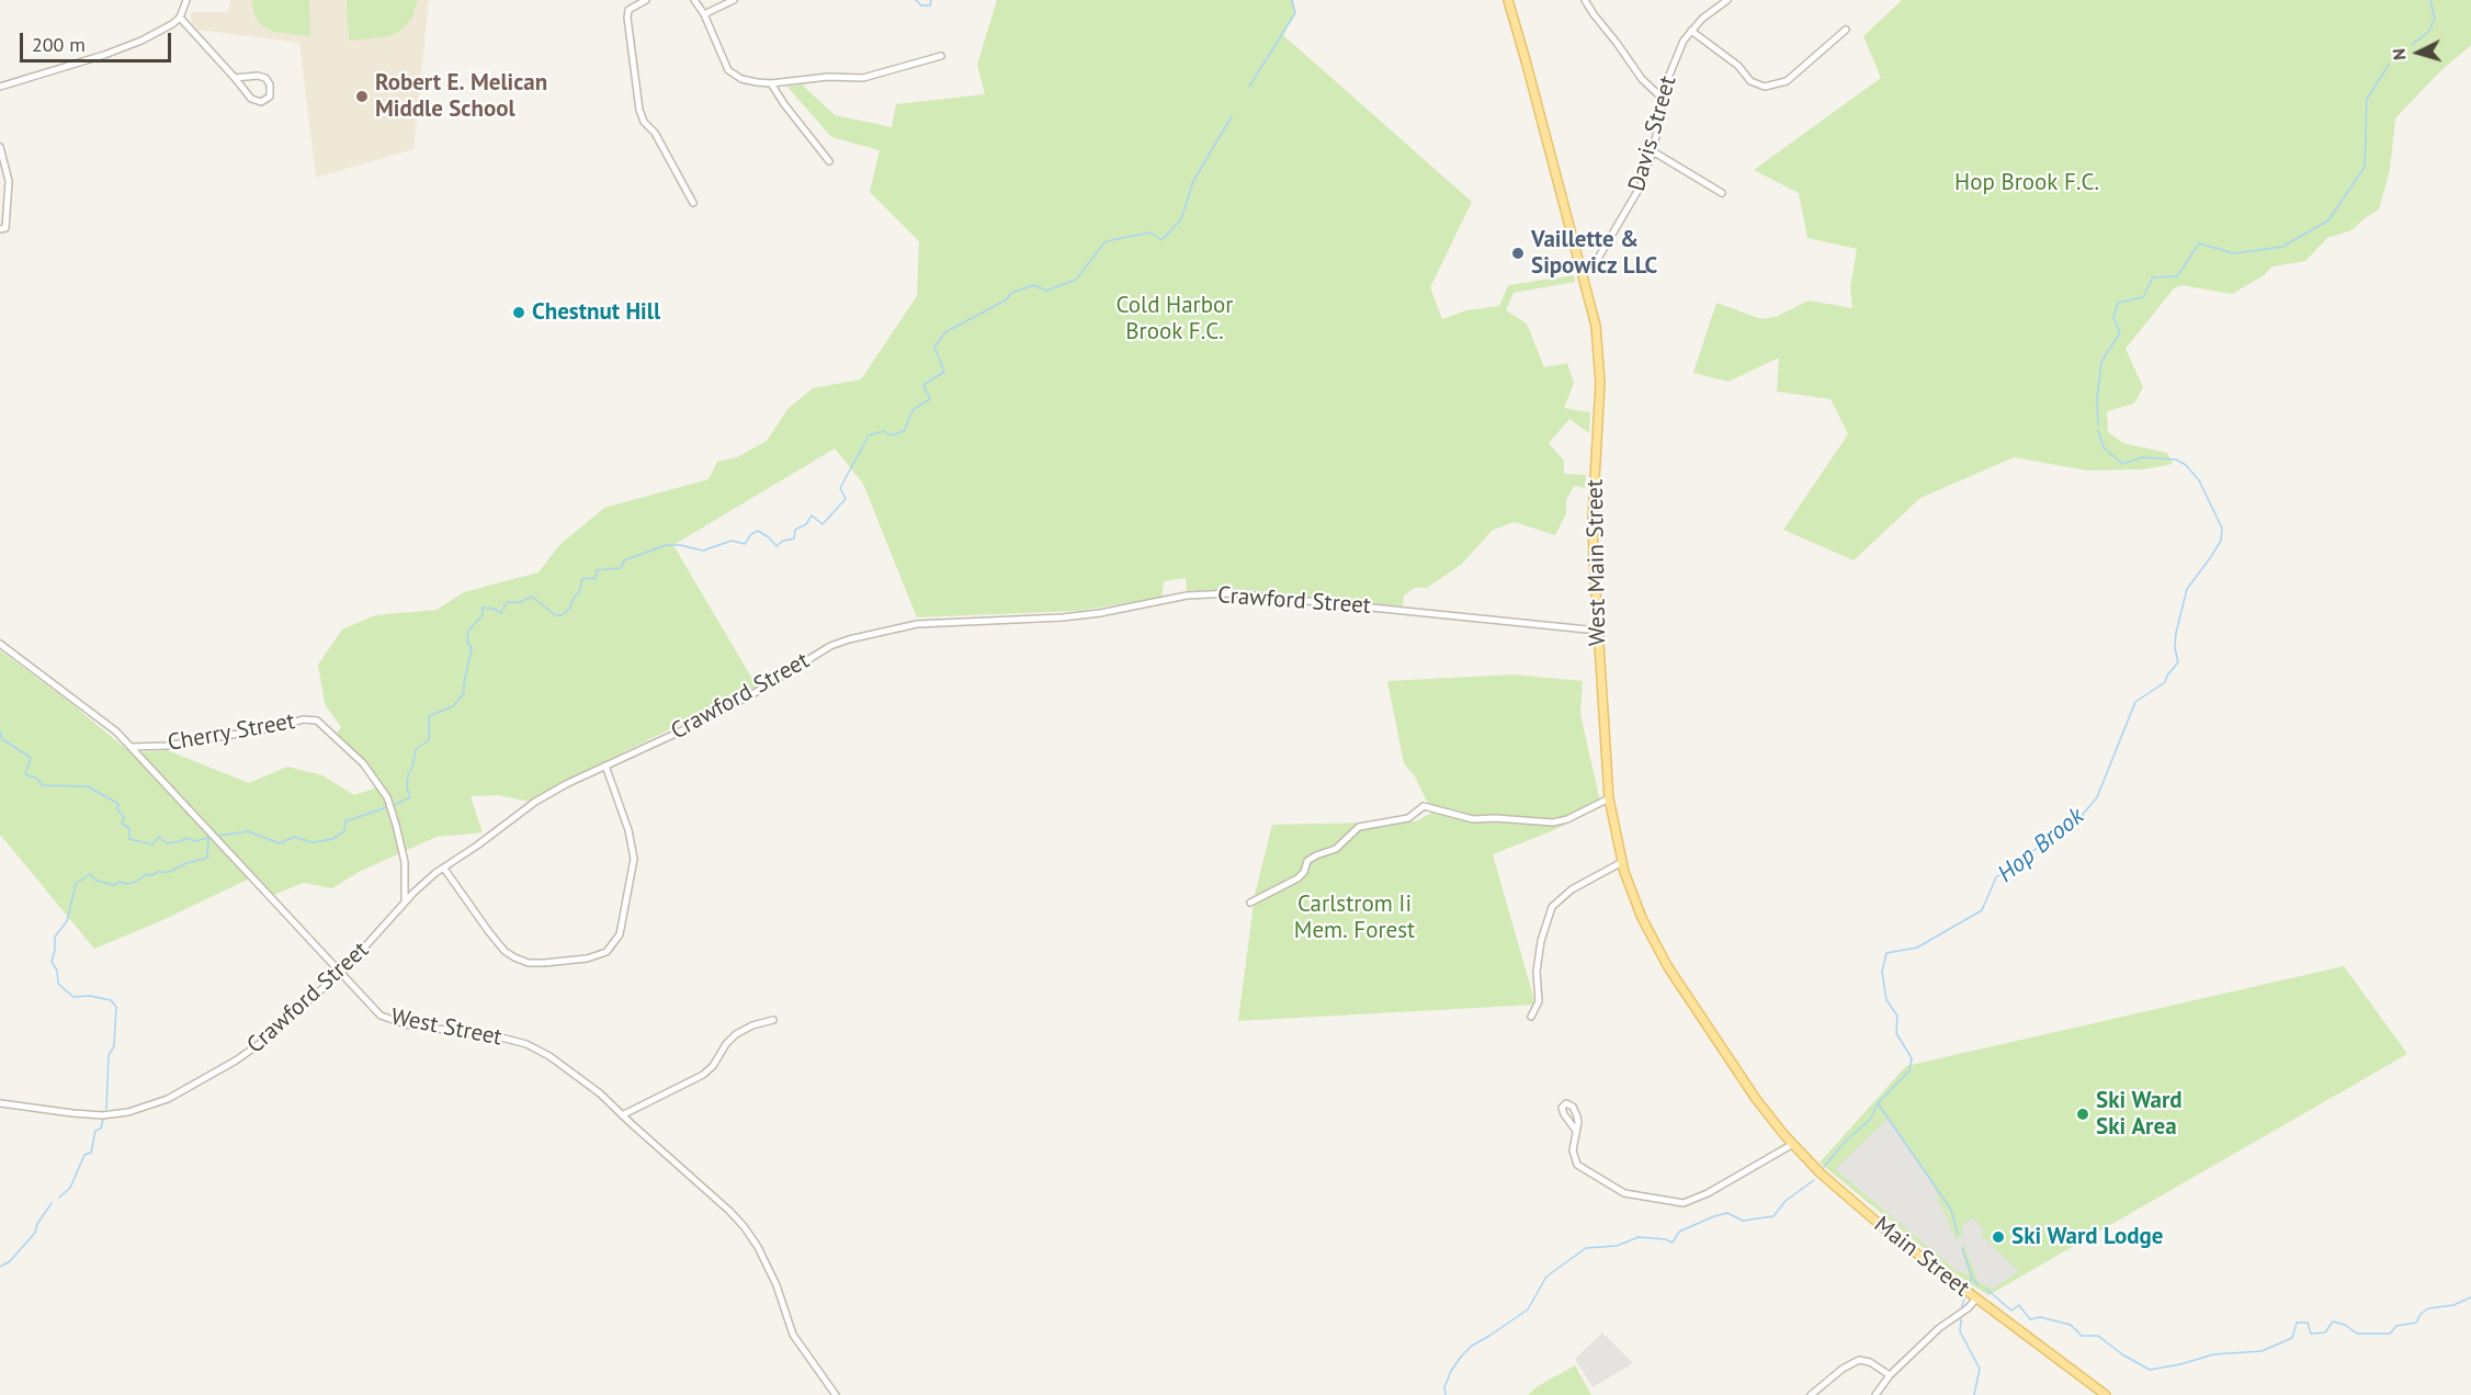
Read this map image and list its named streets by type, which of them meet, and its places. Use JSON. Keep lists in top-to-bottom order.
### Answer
{
  "streets": {
    "main road": ["West Main Street", "Main Street"],
    "street": [
      "Davis Street",
      "Crawford Street",
      "Cherry Street",
      "West Street"
    ]
  },
  "crossings": [
    ["Davis Street", "West Main Street"],
    ["West Main Street", "Crawford Street"],
    ["West Main Street", "Main Street"],
    ["Crawford Street", "Cherry Street"],
    ["Crawford Street", "West Street"],
    ["Cherry Street", "West Street"]
  ],
  "water": ["Hop Brook"],
  "parks": ["Hop Brook F.C.", "Cold Harbor Brook F.C.", "Carlstrom Ii Mem. Forest"],
  "places": [
    "Robert E. Melican Middle School",
    "Vaillette & Sipowicz LLC",
    "Chestnut Hill",
    "Ski Ward Ski Area",
    "Ski Ward Lodge"
  ],
  "scale_bar": "200 m",
  "north": "left"
}
